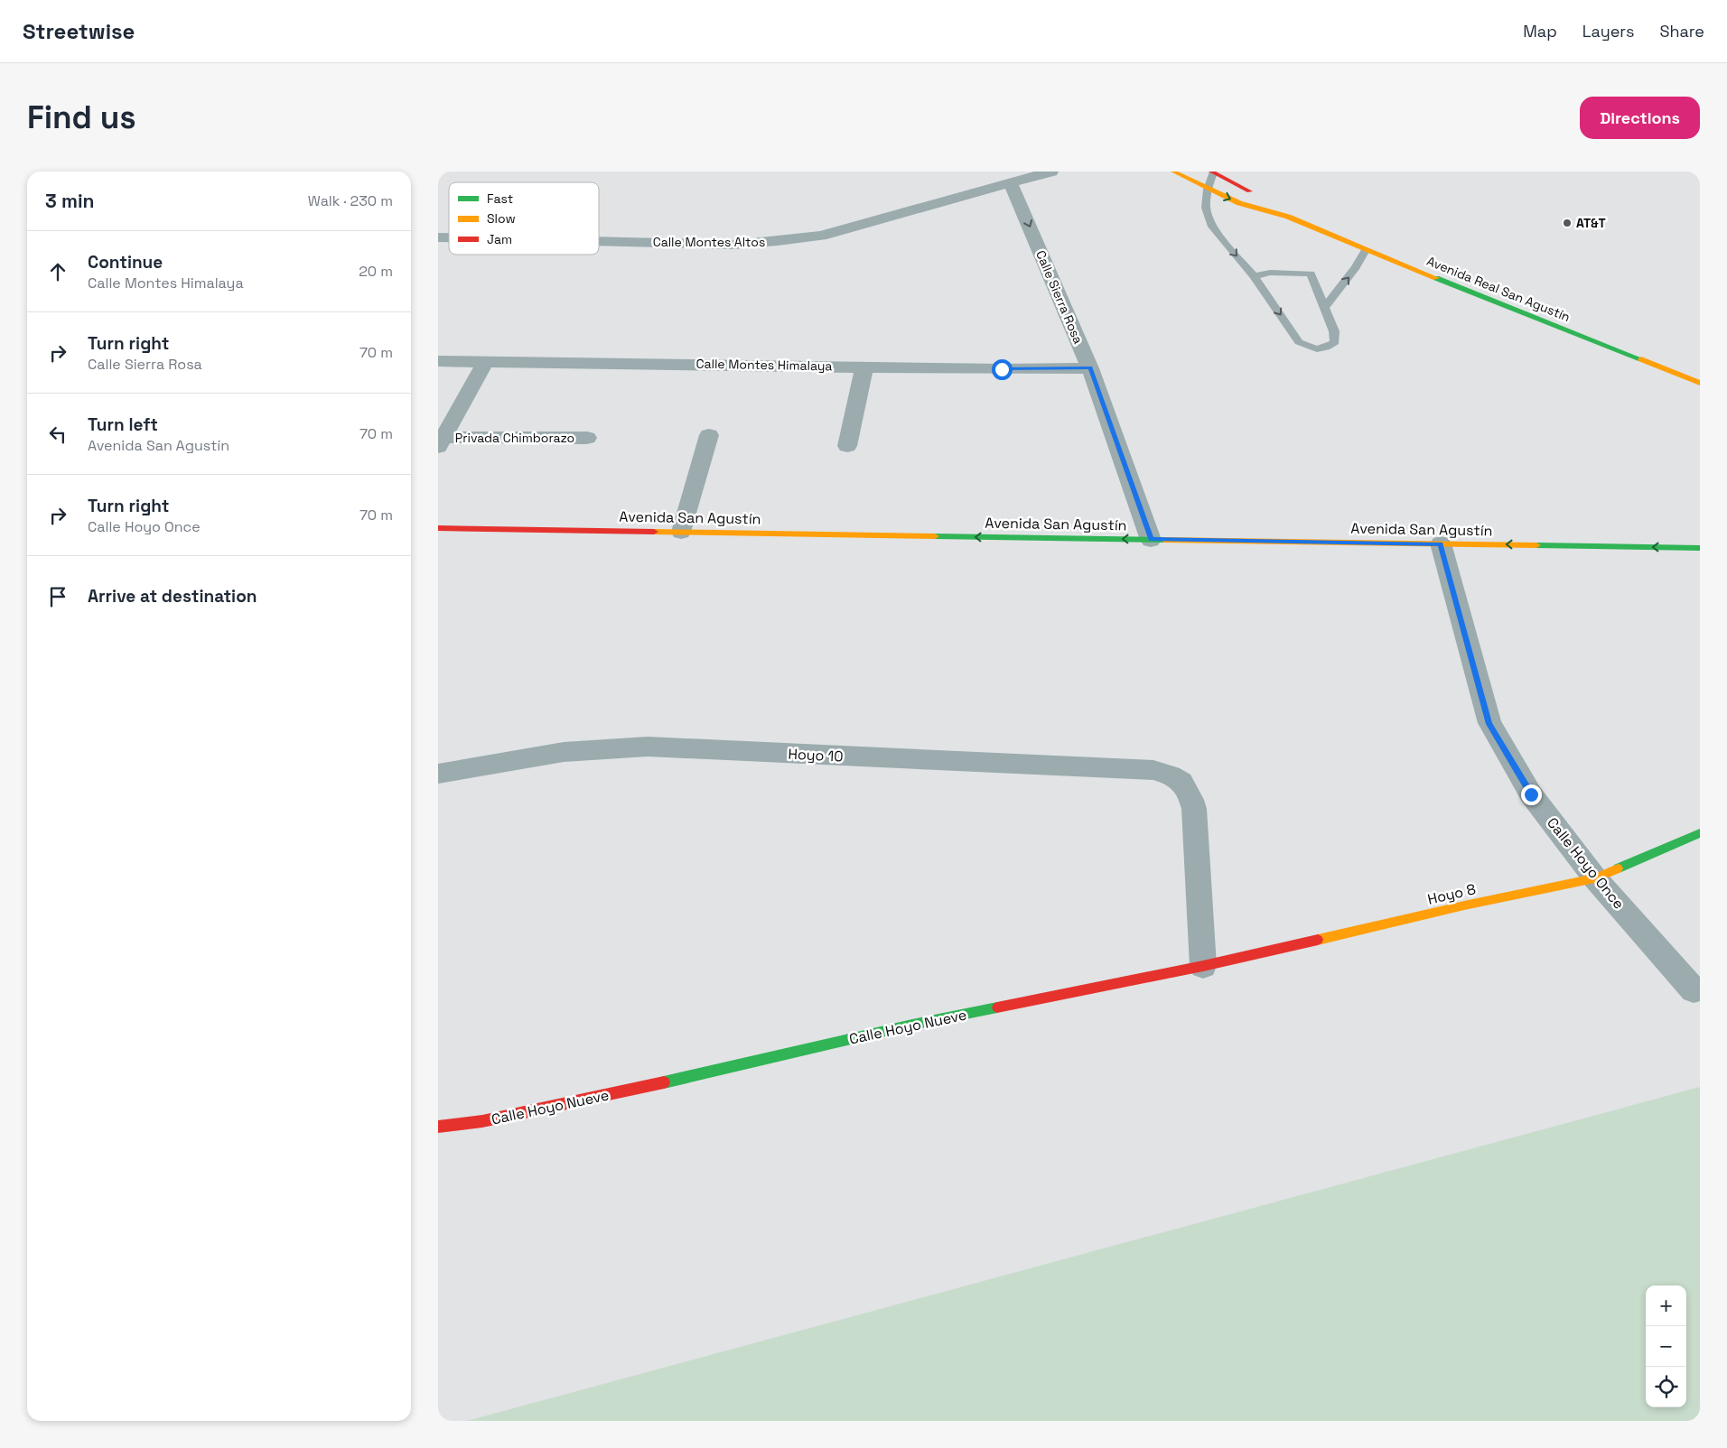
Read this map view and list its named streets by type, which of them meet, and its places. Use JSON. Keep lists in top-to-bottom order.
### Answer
{
  "streets": {
    "street": [
      "Calle Montes Altos",
      "Avenida Real San Agustín",
      "Calle Sierra Rosa",
      "Calle Montes Himalaya",
      "Privada Chimborazo",
      "Avenida San Agustín",
      "Hoyo 10",
      "Calle Hoyo Once",
      "Hoyo 8",
      "Calle Hoyo Nueve"
    ]
  },
  "crossings": [
    ["Calle Montes Altos", "Calle Sierra Rosa"],
    ["Calle Sierra Rosa", "Calle Montes Himalaya"],
    ["Calle Sierra Rosa", "Avenida San Agustín"],
    ["Avenida San Agustín", "Calle Hoyo Once"],
    ["Hoyo 10", "Hoyo 8"],
    ["Hoyo 10", "Calle Hoyo Nueve"],
    ["Calle Hoyo Once", "Hoyo 8"],
    ["Hoyo 8", "Calle Hoyo Nueve"]
  ],
  "one_way": ["Calle Sierra Rosa", "Avenida San Agustín"],
  "places": ["AT&T"],
  "legend": ["Fast", "Slow", "Jam"],
  "page": {
    "header": "Streetwise",
    "nav": ["Map", "Layers", "Share"],
    "buttons": "Directions",
    "title": "Find us",
    "heading": ["3 min", "Walk · 230 m"],
    "list": [
      ["Continue", "Calle Montes Himalaya", "20 m"],
      ["Turn right", "Calle Sierra Rosa", "70 m"],
      ["Turn left", "Avenida San Agustín", "70 m"],
      ["Turn right", "Calle Hoyo Once", "70 m"],
      "Arrive at destination"
    ],
    "map_buttons": ["+", "−"]
  }
}
